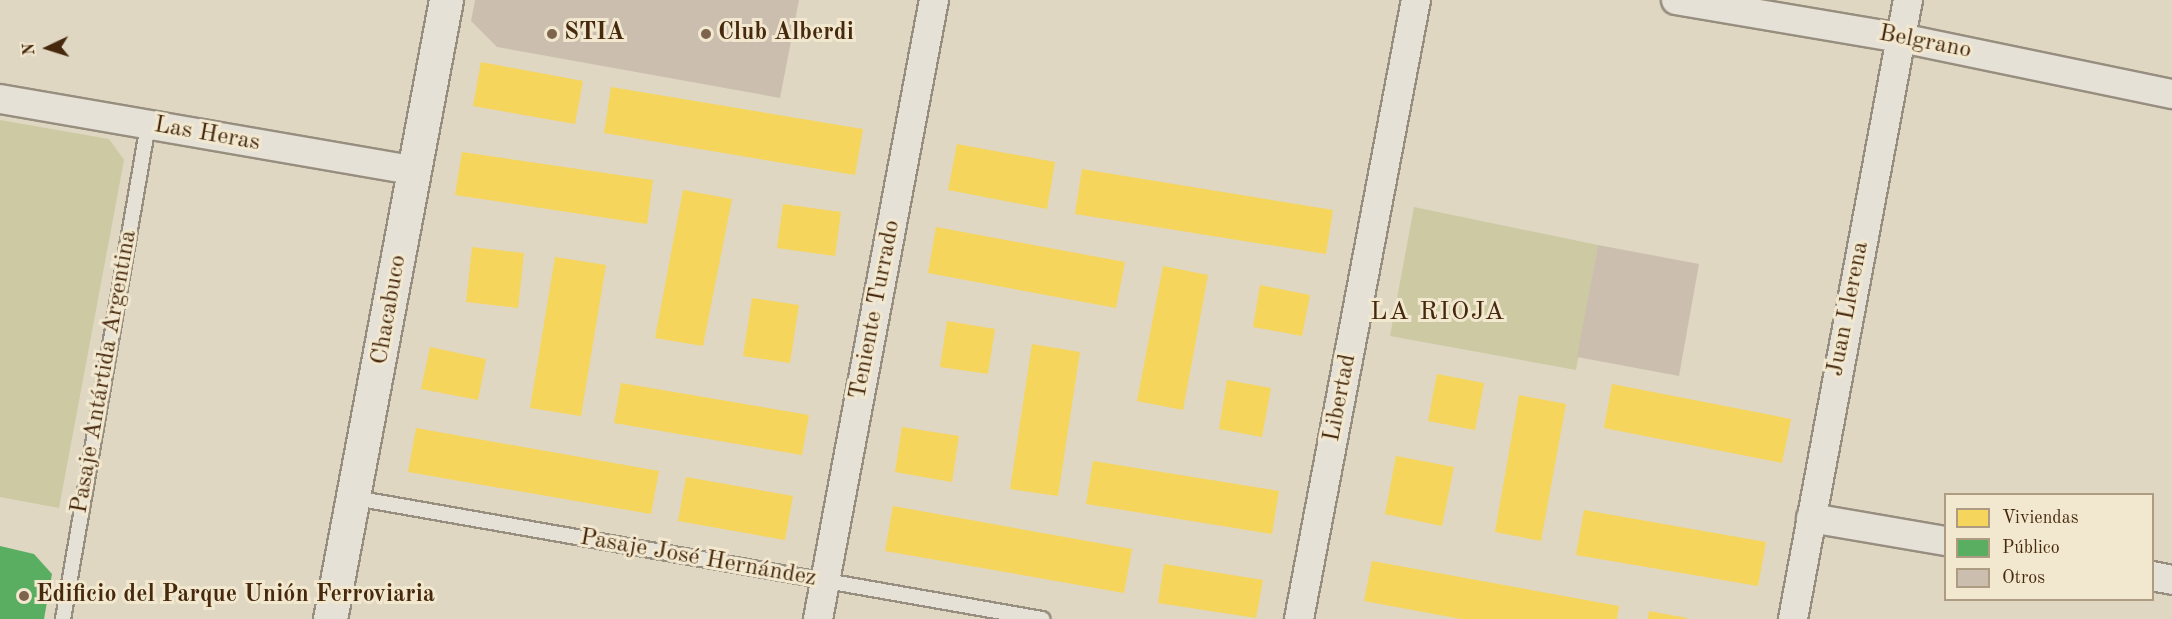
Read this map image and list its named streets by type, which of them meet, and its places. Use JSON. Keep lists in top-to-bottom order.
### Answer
{
  "streets": {
    "street": [
      "Belgrano",
      "Las Heras",
      "Juan Llerena",
      "Chacabuco",
      "Teniente Turrado",
      "Libertad"
    ],
    "lane": ["Pasaje Antártida Argentina", "Pasaje José Hernández"]
  },
  "crossings": [
    ["Belgrano", "Juan Llerena"],
    ["Las Heras", "Chacabuco"],
    ["Las Heras", "Pasaje Antártida Argentina"],
    ["Chacabuco", "Pasaje José Hernández"],
    ["Teniente Turrado", "Pasaje José Hernández"]
  ],
  "districts": ["LA RIOJA"],
  "places": ["STIA", "Club Alberdi", "Edificio del Parque Unión Ferroviaria"],
  "legend": ["Viviendas", "Público", "Otros"],
  "north": "left"
}
